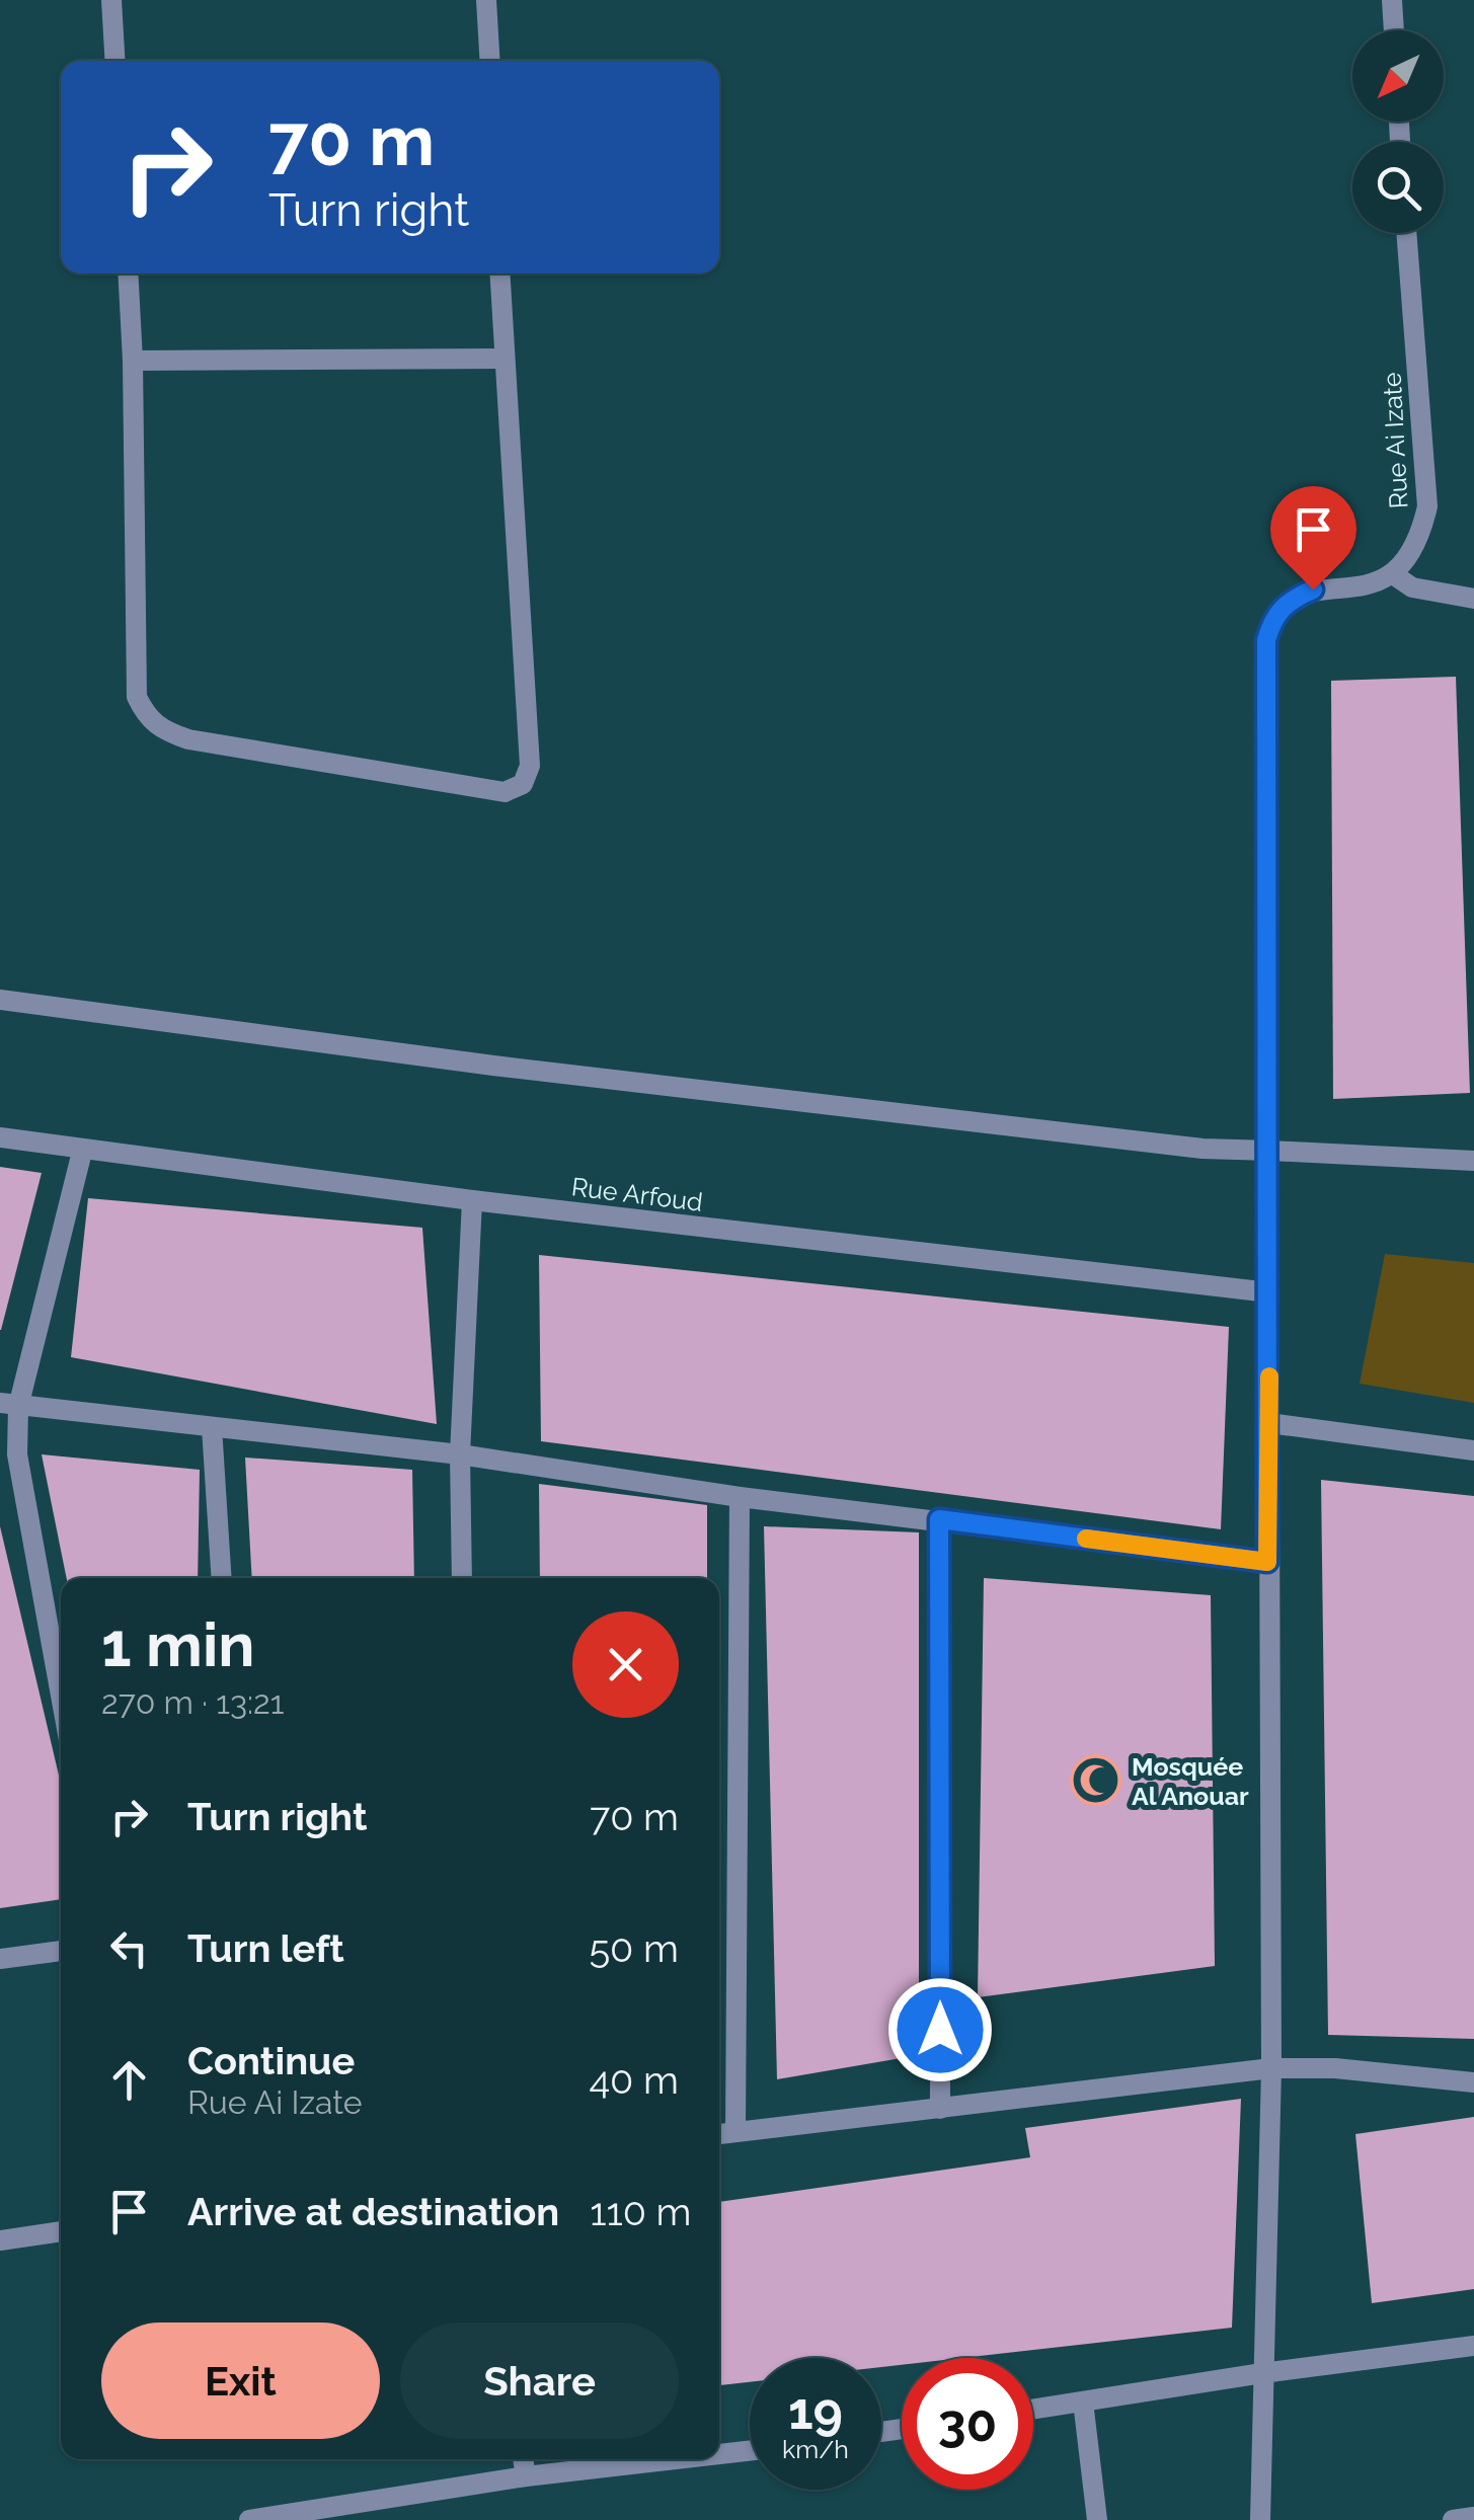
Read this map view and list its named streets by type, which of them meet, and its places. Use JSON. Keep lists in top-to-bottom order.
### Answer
{
  "streets": {
    "street": ["Rue Ai Izate", "Rue Arfoud"]
  },
  "places": {
    "mosque": ["Mosquée Al Anouar"]
  },
  "north": "bottom left",
  "page": {
    "turn": ["70 m", "Turn right"],
    "heading": ["1 min", "270 m · 13:21"],
    "list": [
      {
        "name": "Turn right",
        "value": "70 m"
      },
      {
        "name": "Turn left",
        "value": "50 m"
      },
      {
        "name": "Continue",
        "note": "Rue Ai Izate",
        "value": "40 m"
      },
      {
        "name": "Arrive at destination",
        "value": "110 m"
      }
    ],
    "buttons": ["Exit", "Share"],
    "speed": "19 km/h",
    "limit": "30"
  }
}
